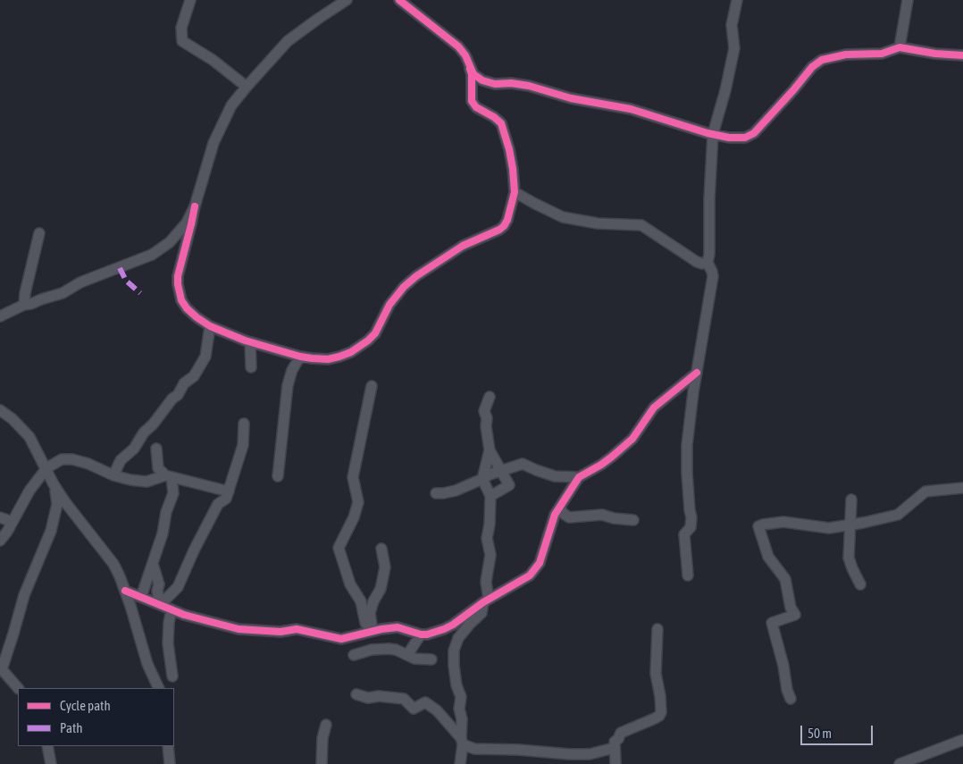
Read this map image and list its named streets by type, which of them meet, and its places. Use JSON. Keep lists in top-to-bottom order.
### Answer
{
  "legend": ["Cycle path", "Path"],
  "scale_bar": "50 m"
}
